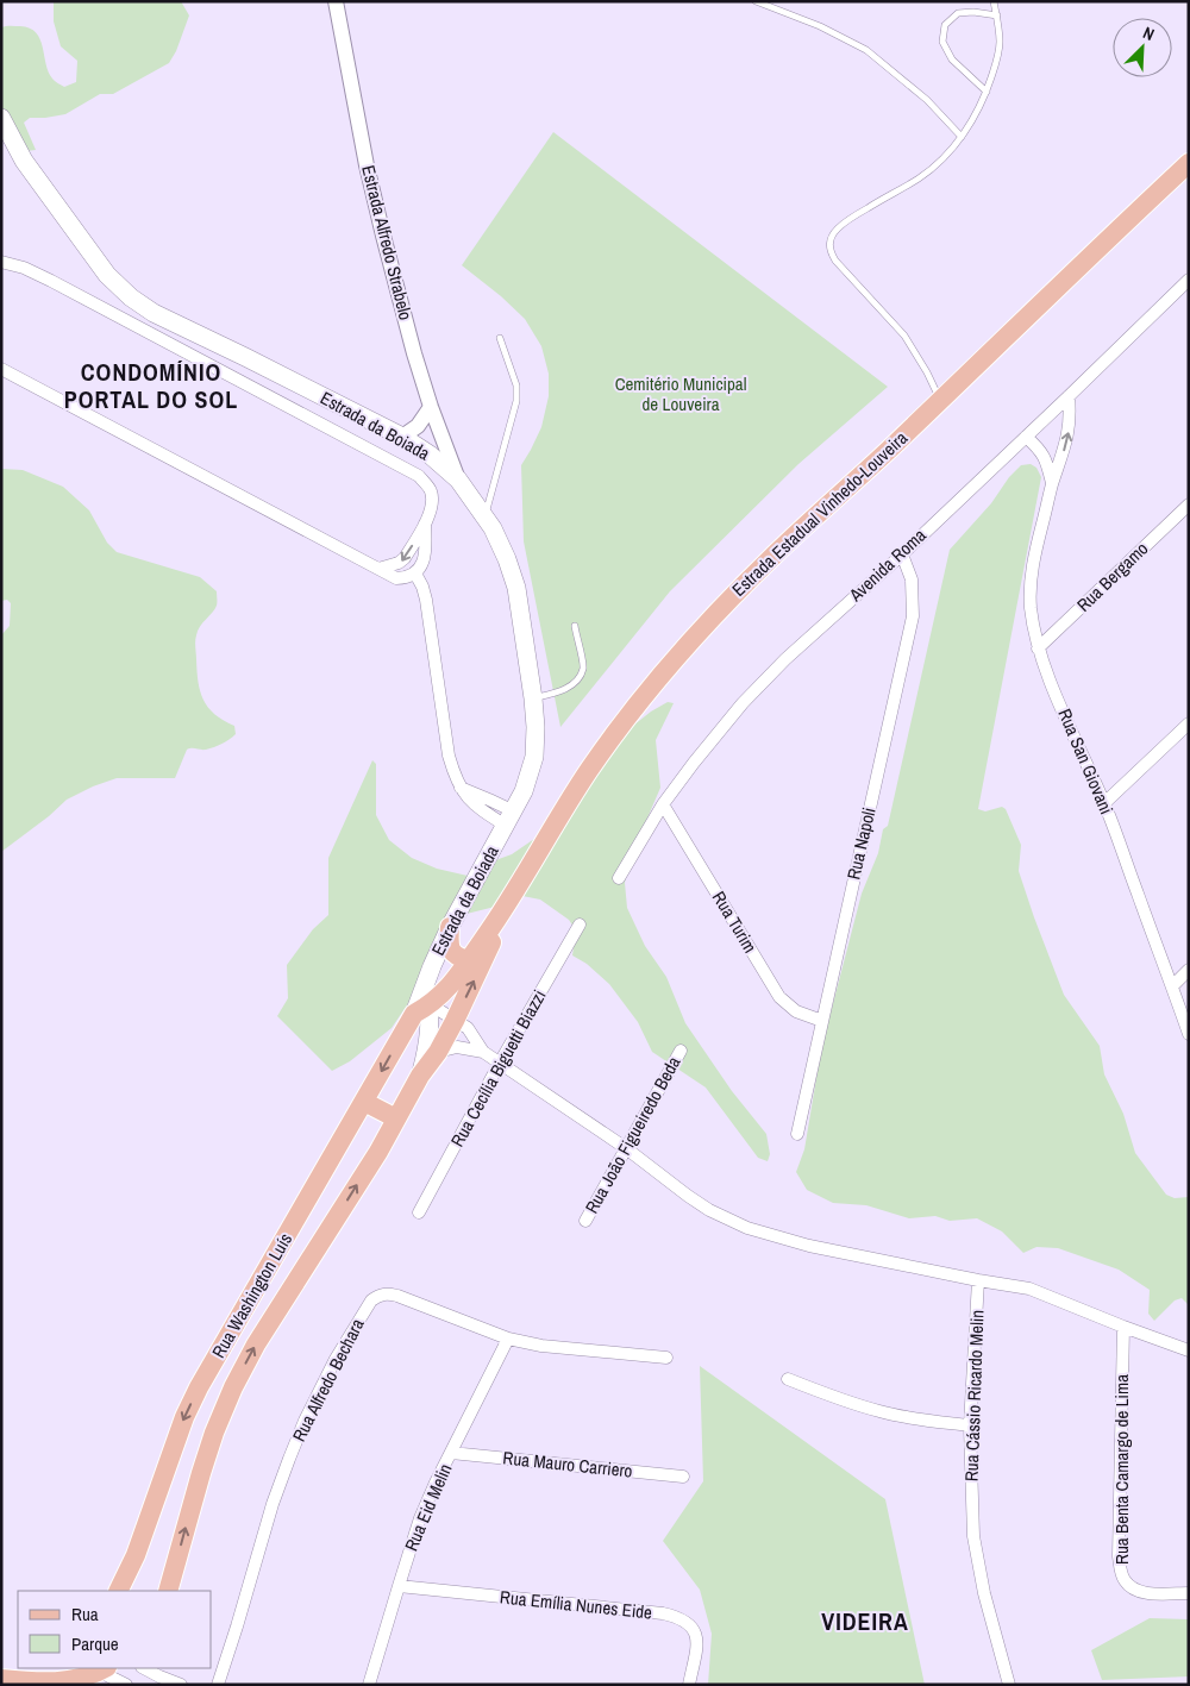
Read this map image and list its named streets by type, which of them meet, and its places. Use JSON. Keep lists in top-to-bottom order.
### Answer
{
  "streets": {
    "main road": ["Estrada da Boiada", "Estrada Estadual Vinhedo-Louveira", "Rua Washington Luís"],
    "street": [
      "Estrada Alfredo Strabelo",
      "Avenida Roma",
      "Rua Bergamo",
      "Rua San Giovani",
      "Rua Napoli",
      "Rua Turim",
      "Rua Cecília Biguetti Biazzi",
      "Rua João Figueiredo Beda",
      "Rua Alfredo Bechara",
      "Rua Cássio Ricardo Melin",
      "Rua Mauro Carriero",
      "Rua Benta Camargo de Lima",
      "Rua Eid Melin",
      "Rua Emília Nunes Eide"
    ]
  },
  "crossings": [
    ["Estrada Alfredo Strabelo", "Estrada da Boiada"],
    ["Estrada da Boiada", "Rua Washington Luís"],
    ["Estrada Estadual Vinhedo-Louveira", "Rua Washington Luís"],
    ["Avenida Roma", "Rua San Giovani"],
    ["Avenida Roma", "Rua Napoli"],
    ["Avenida Roma", "Rua Turim"],
    ["Rua Bergamo", "Rua San Giovani"],
    ["Rua Napoli", "Rua Turim"],
    ["Rua Alfredo Bechara", "Rua Eid Melin"],
    ["Rua Mauro Carriero", "Rua Eid Melin"],
    ["Rua Eid Melin", "Rua Emília Nunes Eide"]
  ],
  "districts": ["CONDOMÍNIO PORTAL DO SOL", "VIDEIRA"],
  "parks": ["Cemitério Municipal de Louveira"],
  "legend": ["Rua", "Parque"],
  "north": "top right"
}
